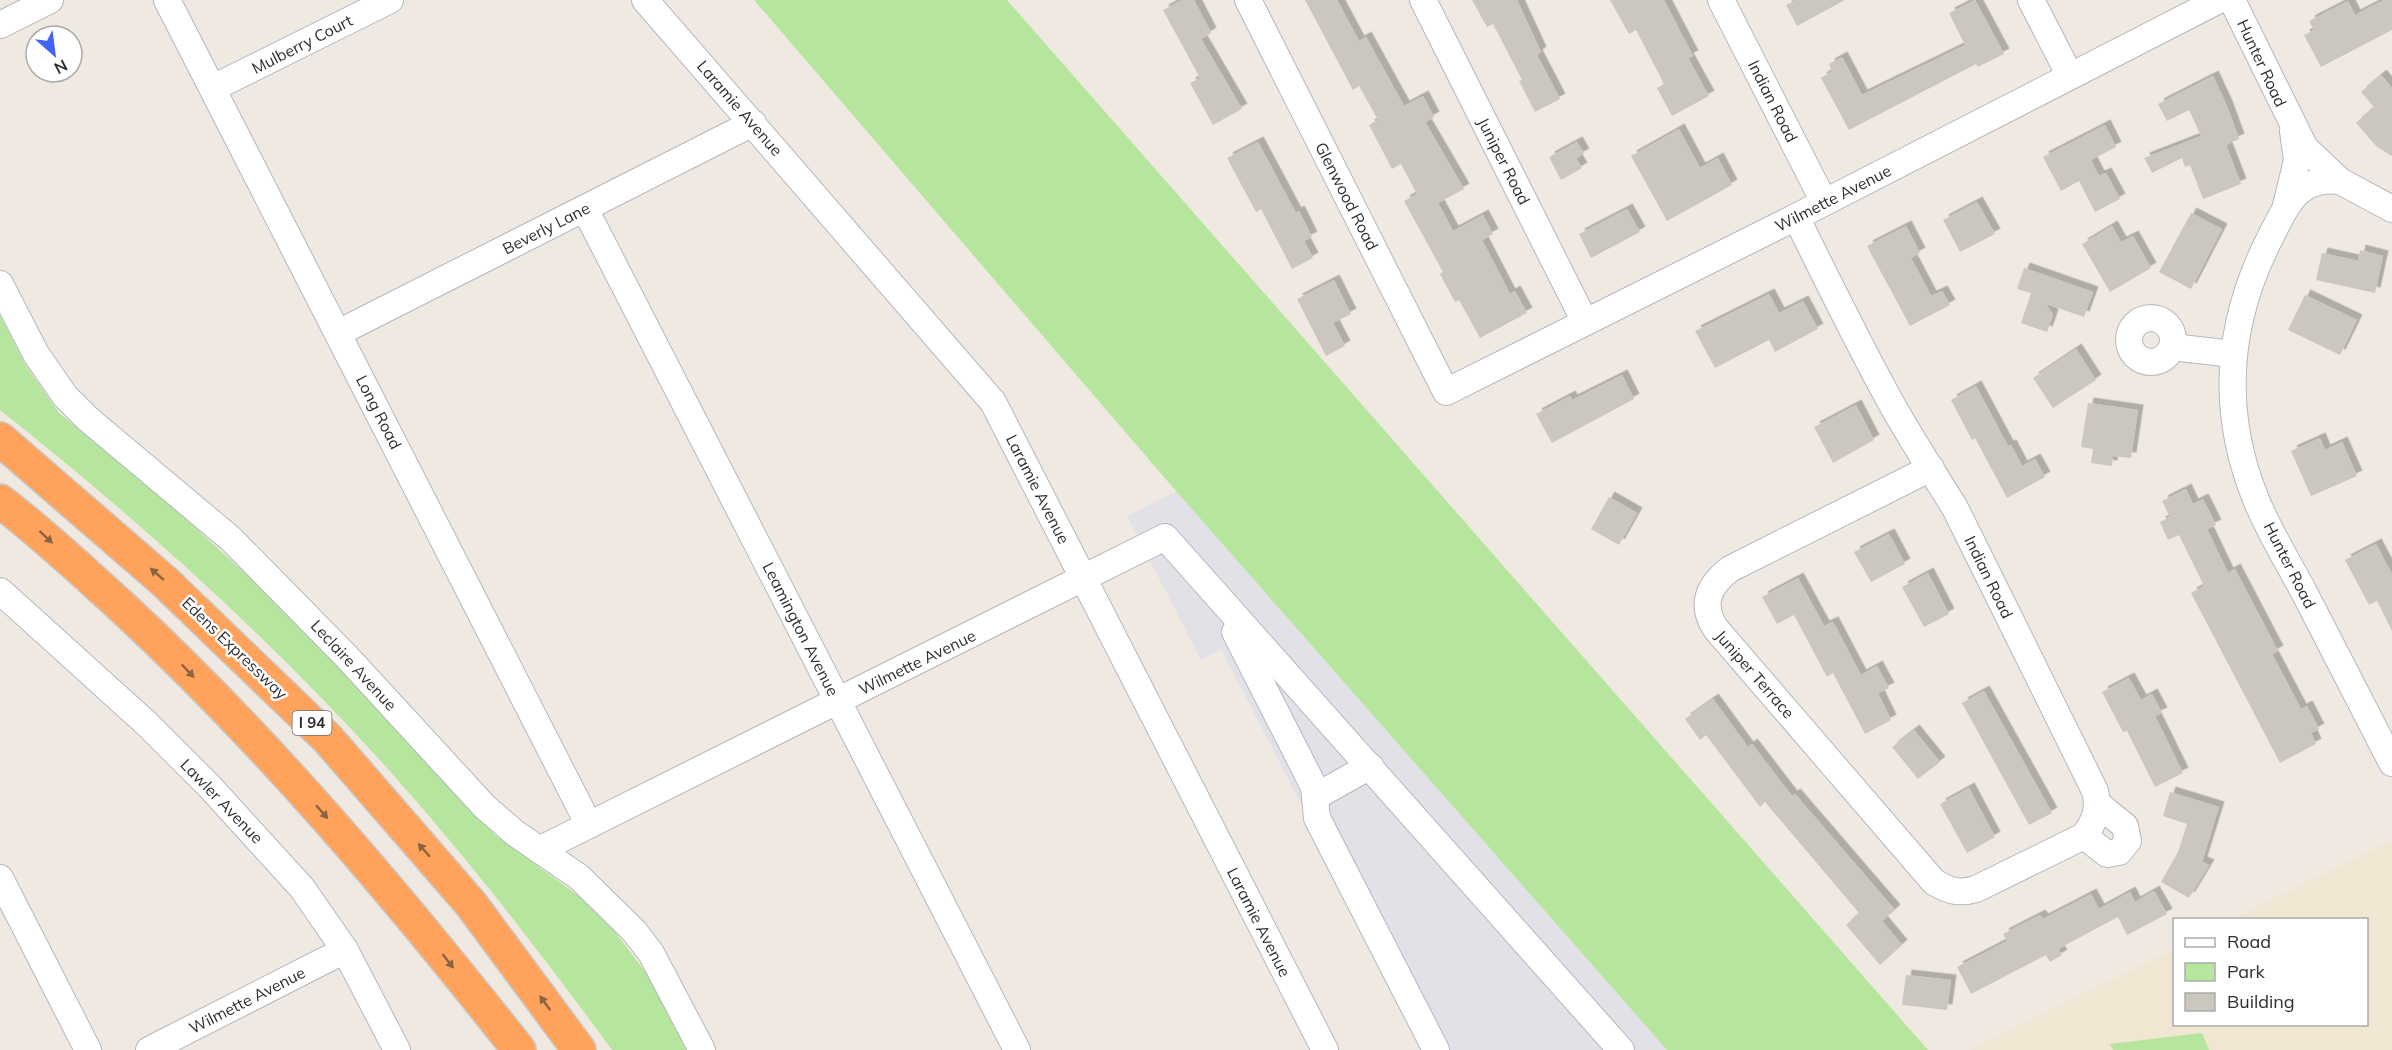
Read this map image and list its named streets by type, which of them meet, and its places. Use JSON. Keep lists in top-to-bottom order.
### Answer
{
  "streets": {
    "highway": ["Edens Expressway", "I 94"],
    "street": [
      "Mulberry Court",
      "Hunter Road",
      "Indian Road",
      "Laramie Avenue",
      "Juniper Road",
      "Glenwood Road",
      "Wilmette Avenue",
      "Beverly Lane",
      "Long Road",
      "Leamington Avenue",
      "Leclaire Avenue",
      "Juniper Terrace",
      "Lawler Avenue"
    ]
  },
  "crossings": [
    ["Mulberry Court", "Long Road"],
    ["Indian Road", "Wilmette Avenue"],
    ["Indian Road", "Juniper Terrace"],
    ["Laramie Avenue", "Wilmette Avenue"],
    ["Laramie Avenue", "Beverly Lane"],
    ["Juniper Road", "Wilmette Avenue"],
    ["Glenwood Road", "Wilmette Avenue"],
    ["Wilmette Avenue", "Long Road"],
    ["Wilmette Avenue", "Leamington Avenue"],
    ["Wilmette Avenue", "Leclaire Avenue"],
    ["Wilmette Avenue", "Lawler Avenue"],
    ["Beverly Lane", "Long Road"],
    ["Beverly Lane", "Leamington Avenue"]
  ],
  "legend": ["Road", "Park", "Building"],
  "north": "bottom right"
}
